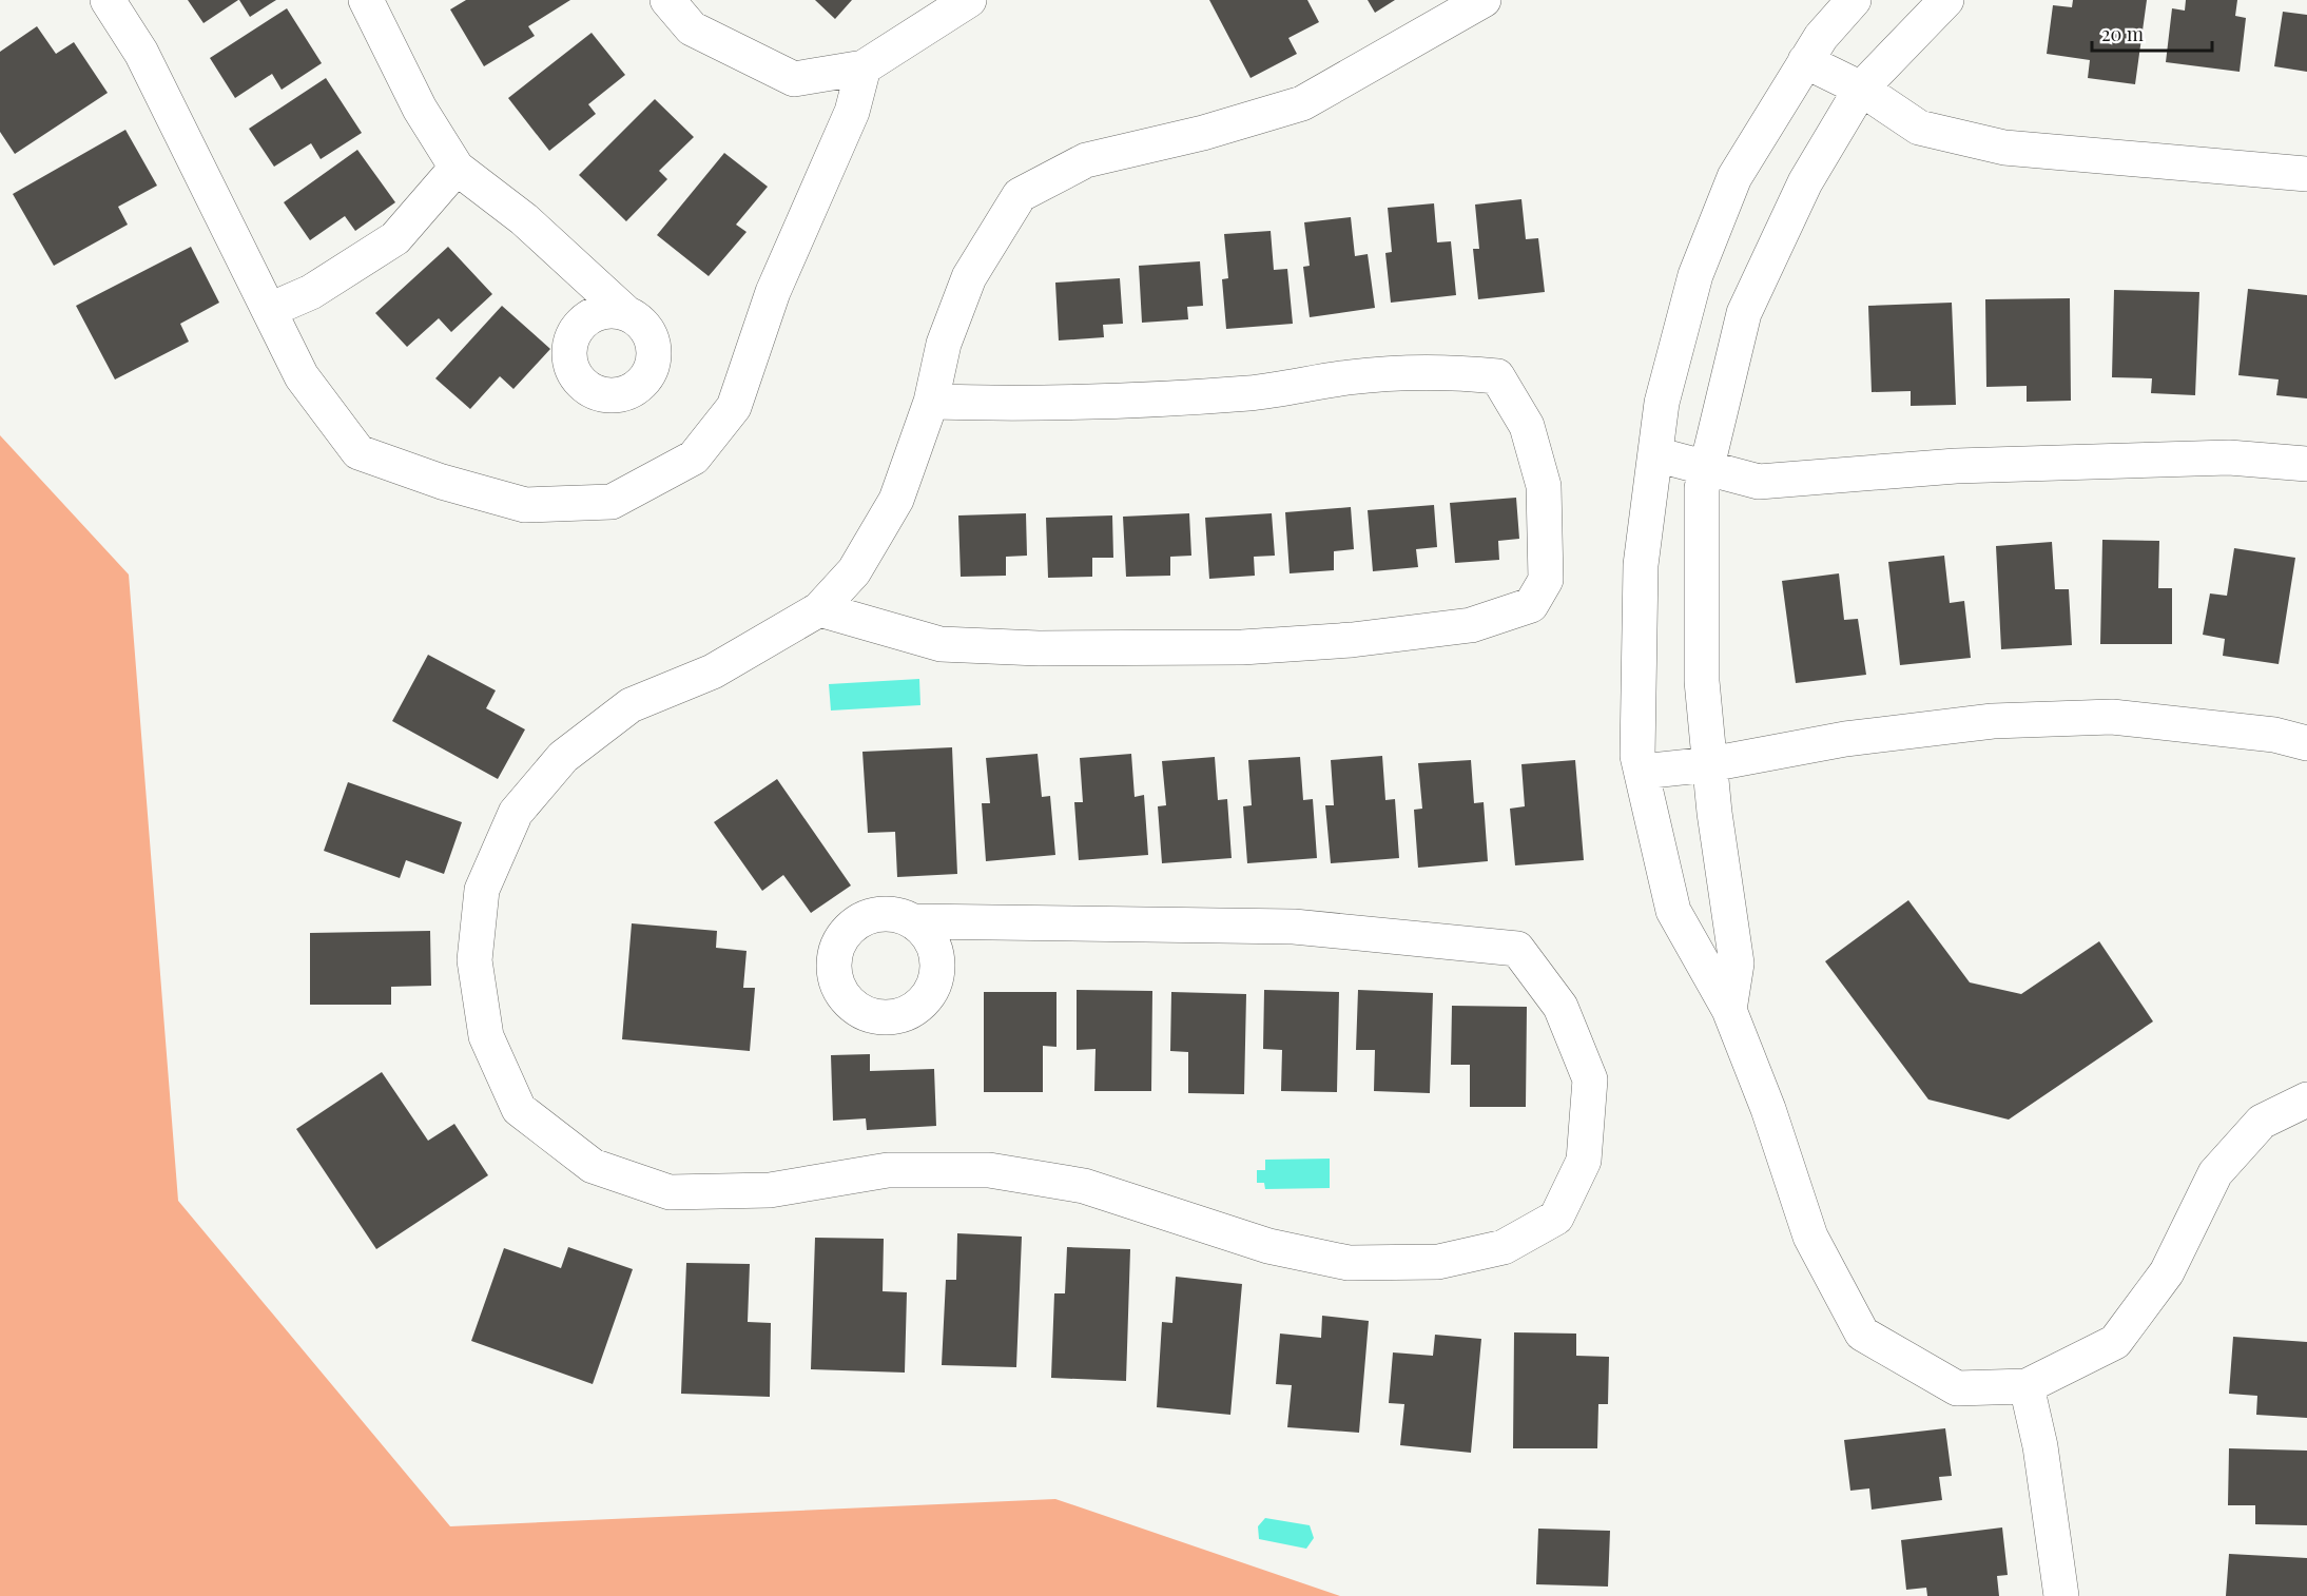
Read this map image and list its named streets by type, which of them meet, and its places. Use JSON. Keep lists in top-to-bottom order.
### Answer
{
  "scale_bar": "20 m"
}
